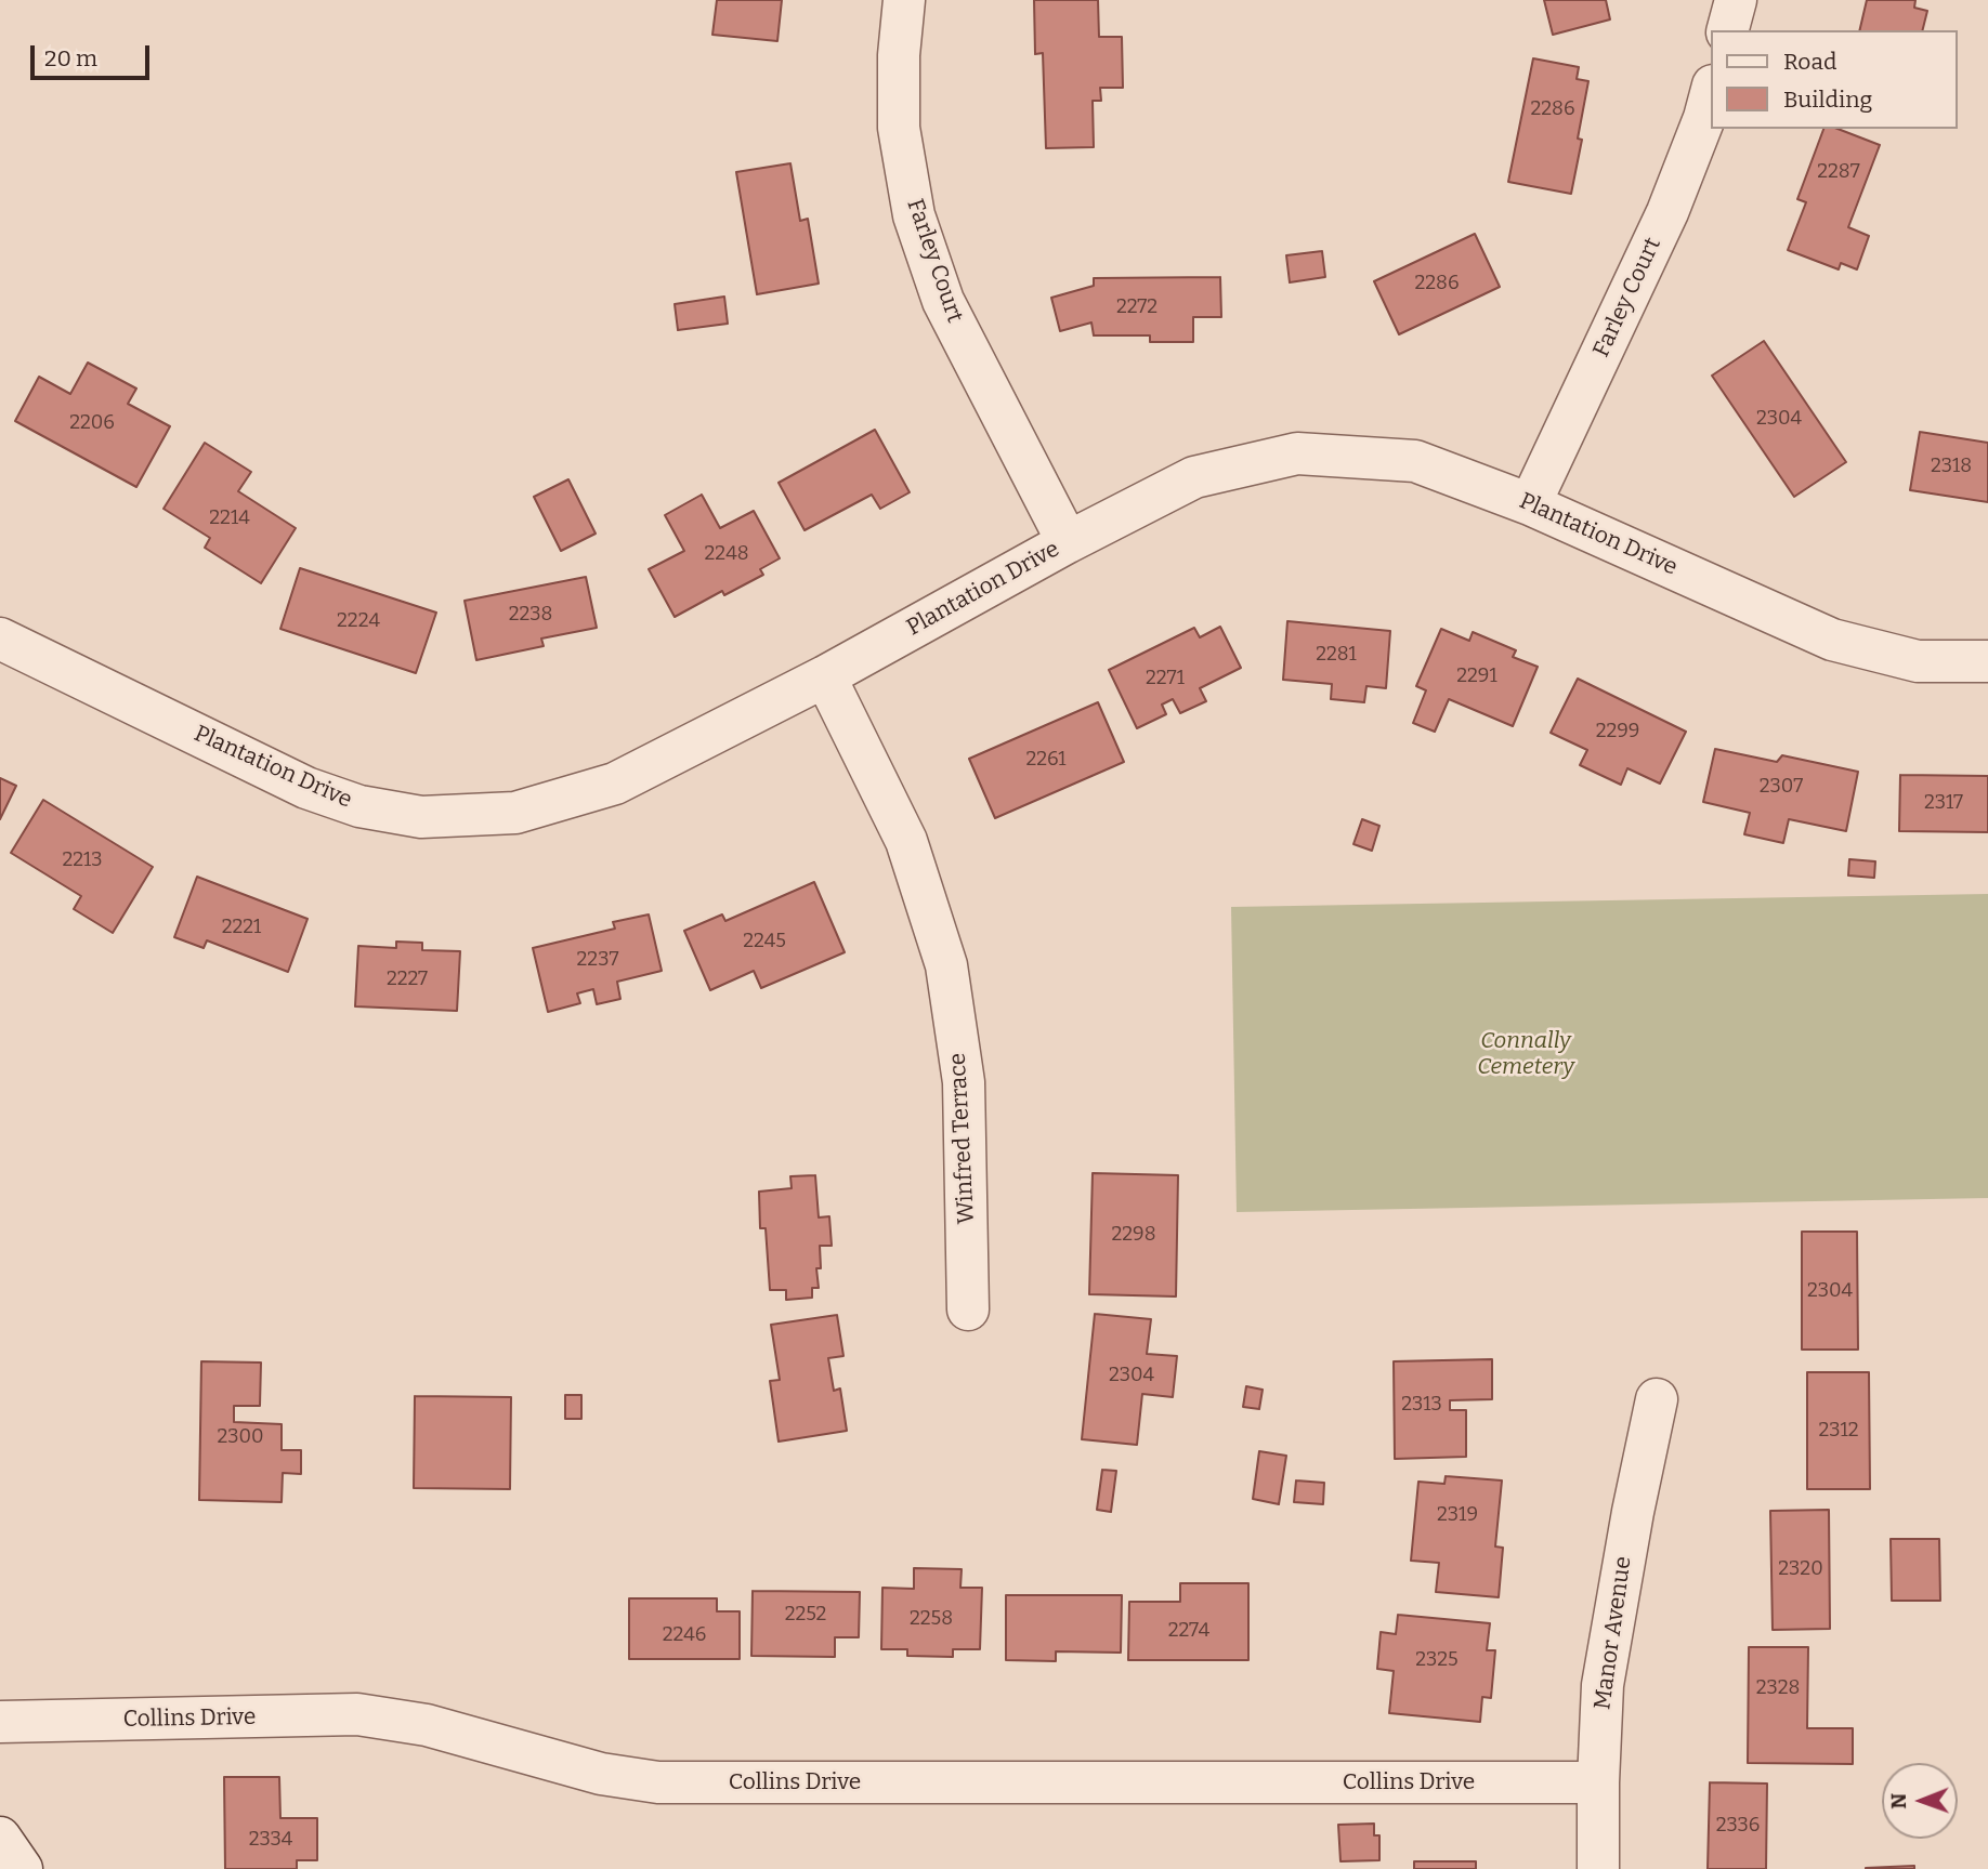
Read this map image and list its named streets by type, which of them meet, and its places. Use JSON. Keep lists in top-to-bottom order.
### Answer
{
  "streets": {
    "street": [
      "Farley Court",
      "Plantation Drive",
      "Winfred Terrace",
      "Manor Avenue",
      "Collins Drive"
    ]
  },
  "crossings": [
    ["Farley Court", "Plantation Drive"],
    ["Plantation Drive", "Winfred Terrace"],
    ["Manor Avenue", "Collins Drive"]
  ],
  "parks": ["Connally Cemetery"],
  "house_numbers": [
    "2286",
    "2287",
    "2286",
    "2272",
    "2304",
    "2206",
    "2318",
    "2214",
    "2248",
    "2238",
    "2224",
    "2281",
    "2291",
    "2271",
    "2299",
    "2261",
    "2307",
    "2317",
    "2213",
    "2221",
    "2245",
    "2237",
    "2227",
    "2298",
    "2304",
    "2304",
    "2313",
    "2312",
    "2300",
    "2319",
    "2320",
    "2252",
    "2258",
    "2274",
    "2246",
    "2325",
    "2328",
    "2336",
    "2334"
  ],
  "legend": ["Road", "Building"],
  "scale_bar": "20 m",
  "north": "left"
}
